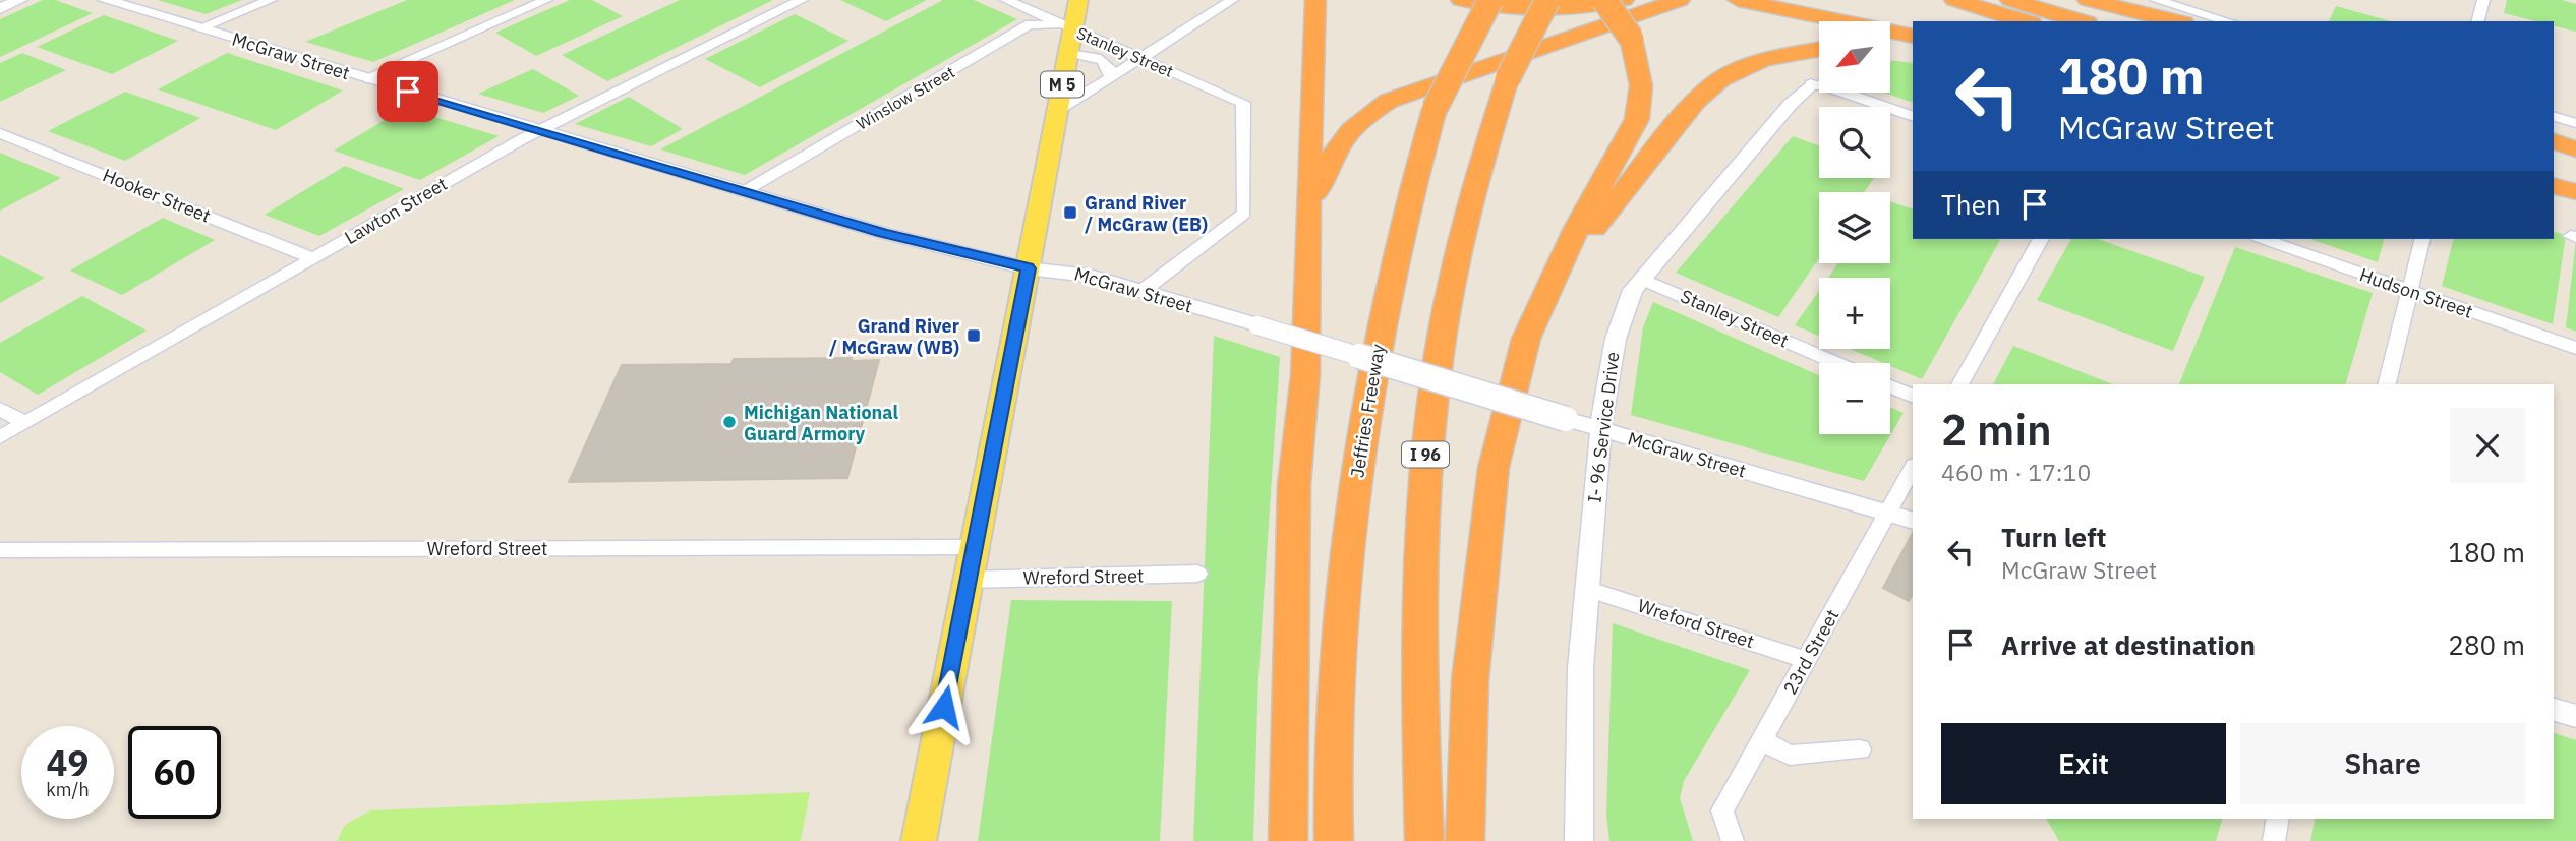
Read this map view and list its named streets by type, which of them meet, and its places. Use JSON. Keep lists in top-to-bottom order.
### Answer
{
  "streets": {
    "highway": ["Jeffries Freeway", "I 96"],
    "main road": ["M 5"],
    "street": [
      "Stanley Street",
      "McGraw Street",
      "Winslow Street",
      "Hooker Street",
      "Lawton Street",
      "Hudson Street",
      "I- 96 Service Drive",
      "Wreford Street",
      "23rd Street"
    ]
  },
  "crossings": [
    ["Stanley Street", "McGraw Street"],
    ["Stanley Street", "M 5"],
    ["Stanley Street", "Winslow Street"],
    ["Stanley Street", "I- 96 Service Drive"],
    ["McGraw Street", "M 5"],
    ["McGraw Street", "Winslow Street"],
    ["McGraw Street", "Lawton Street"],
    ["McGraw Street", "I- 96 Service Drive"],
    ["McGraw Street", "23rd Street"],
    ["M 5", "Winslow Street"],
    ["M 5", "Wreford Street"],
    ["Hooker Street", "Lawton Street"],
    ["I- 96 Service Drive", "Wreford Street"],
    ["Wreford Street", "23rd Street"]
  ],
  "places": {
    "transit": ["Grand River / McGraw (EB)", "Grand River / McGraw (WB)"],
    "other": ["Michigan National Guard Armory"]
  },
  "north": "bottom left",
  "page": {
    "map_buttons": ["+", "−"],
    "turn": ["180 m", "McGraw Street"],
    "then": "Then",
    "heading": ["2 min", "460 m · 17:10"],
    "list": [
      {
        "name": "Turn left",
        "note": "McGraw Street",
        "value": "180 m"
      },
      {
        "name": "Arrive at destination",
        "value": "280 m"
      }
    ],
    "buttons": ["Exit", "Share"],
    "speed": "49 km/h",
    "limit": "60"
  }
}
